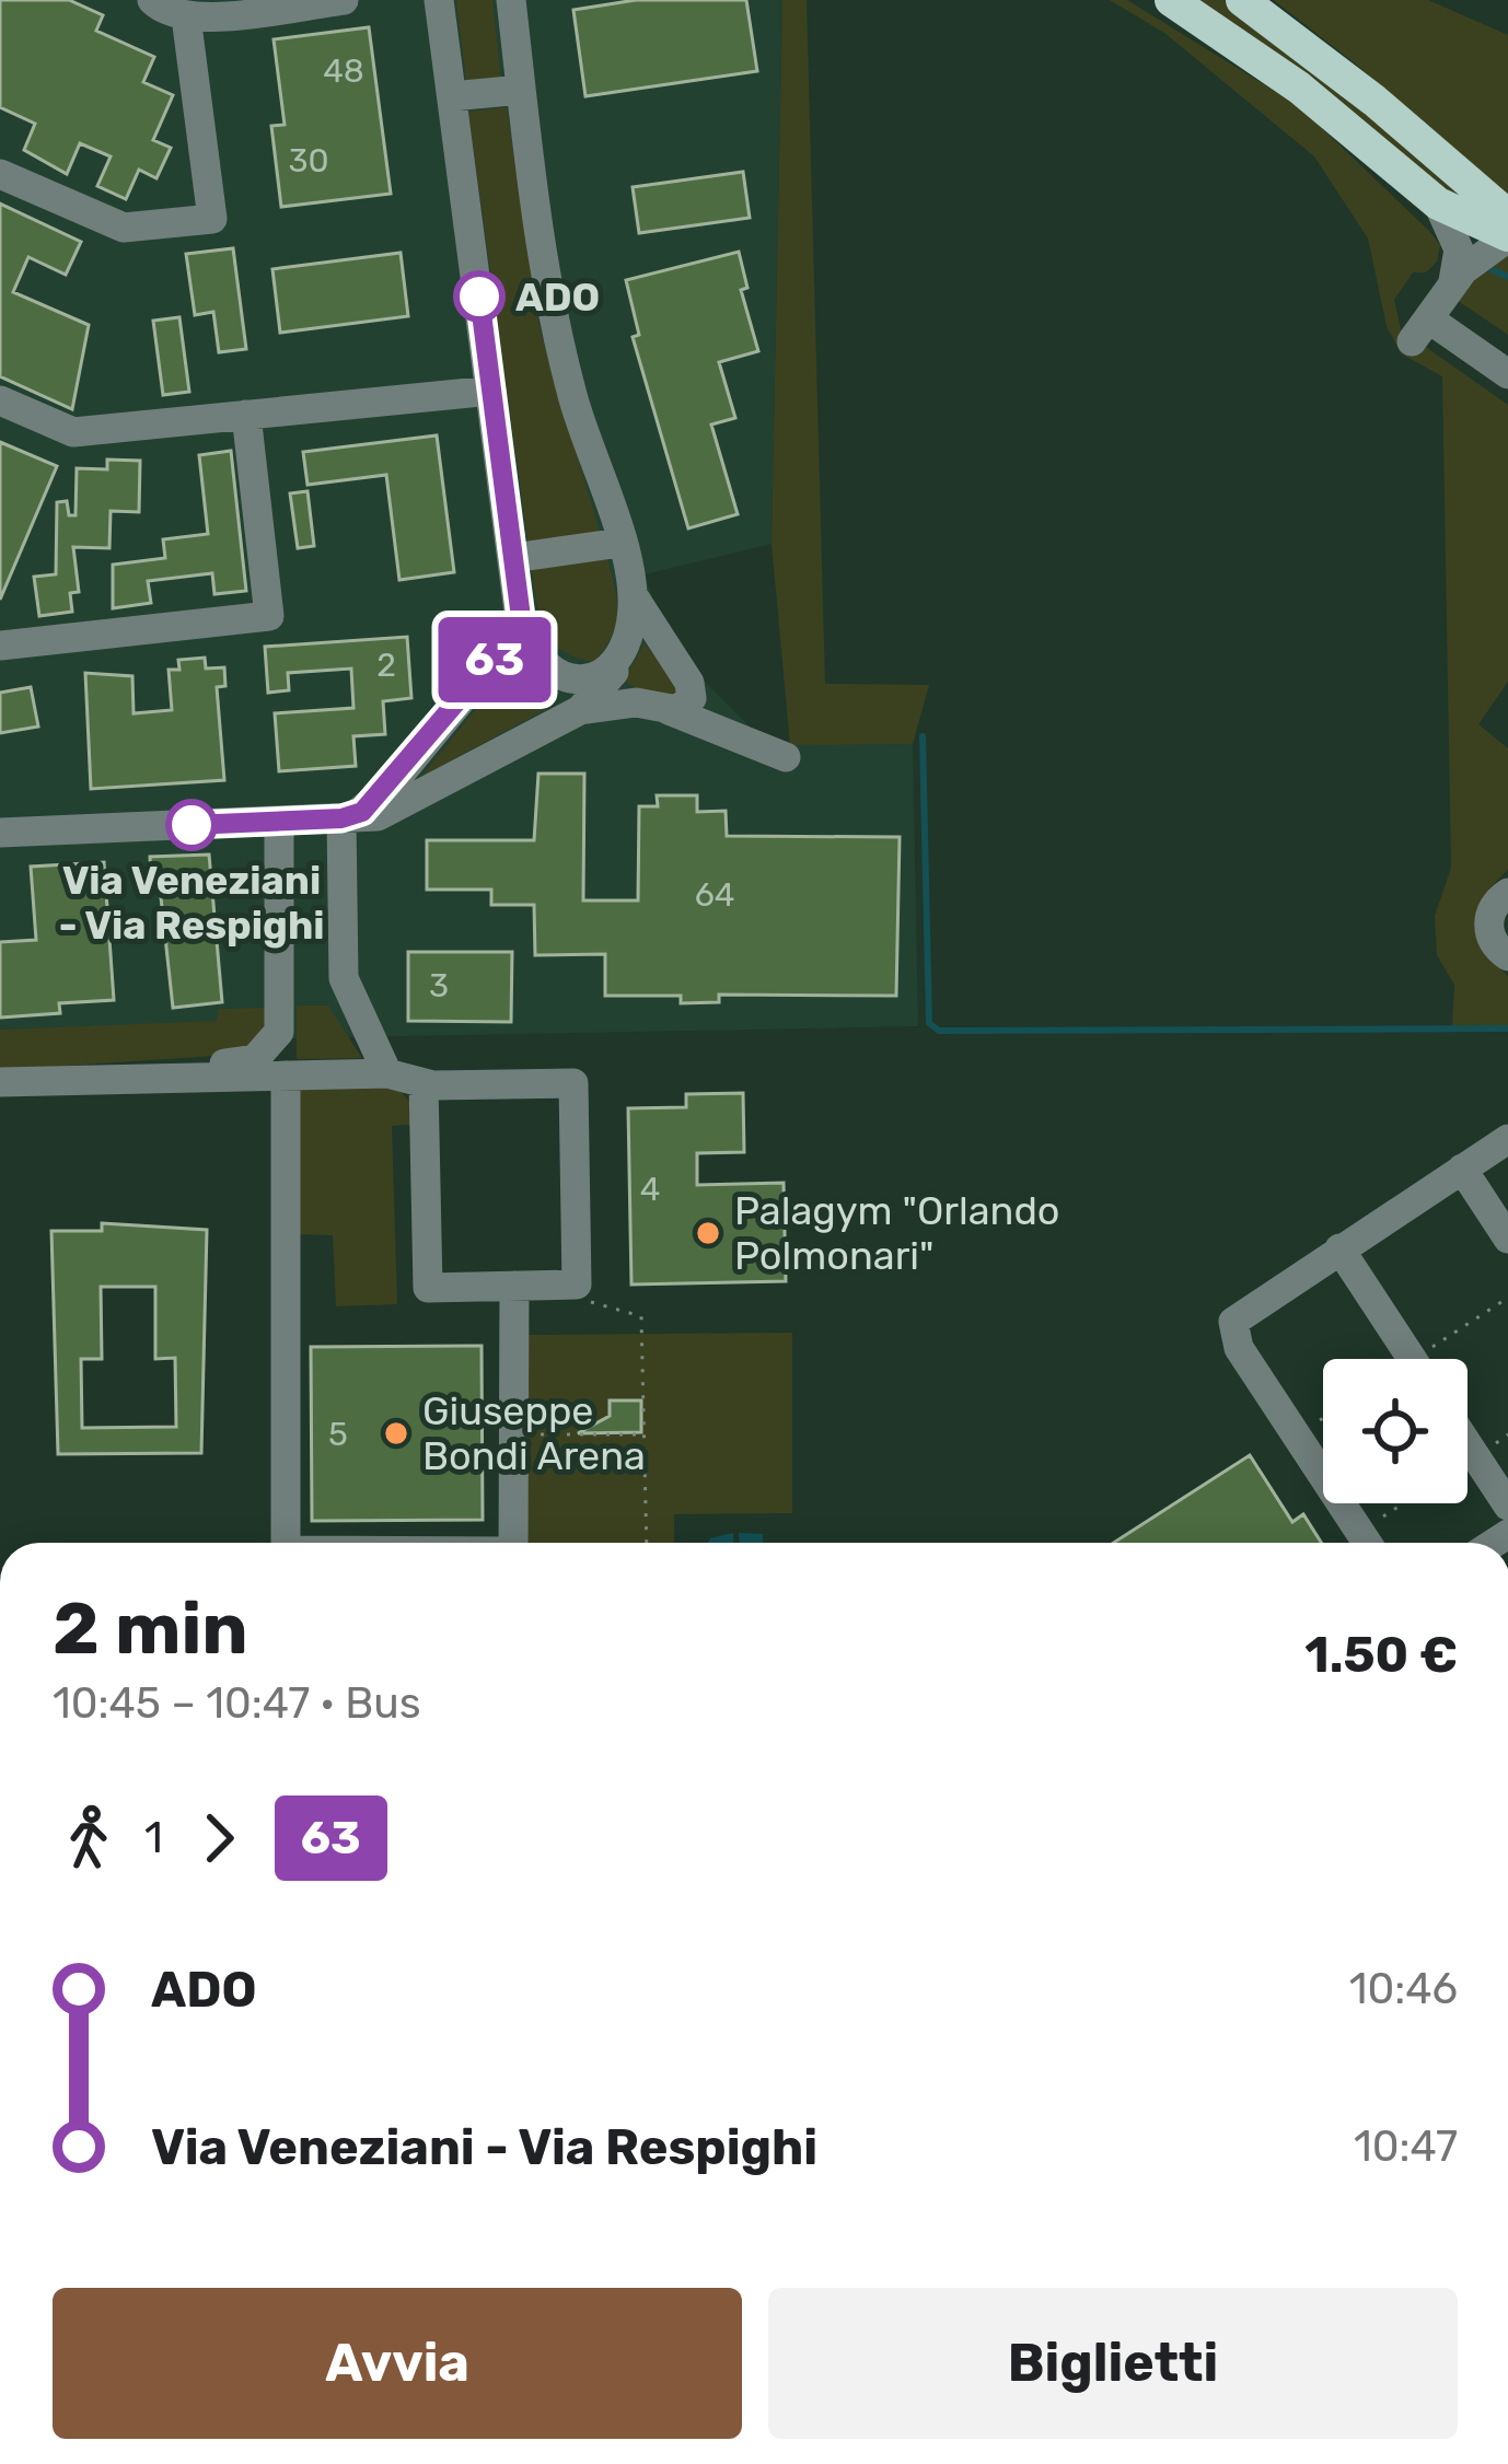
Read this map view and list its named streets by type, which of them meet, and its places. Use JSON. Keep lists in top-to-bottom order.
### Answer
{
  "places": [
    "ADO",
    "Via Veneziani - Via Respighi",
    "Palagym \"Orlando Polmonari\"",
    "Giuseppe Bondi Arena"
  ],
  "lines": ["bus line 63"],
  "house_numbers": [
    "48",
    "30",
    "2",
    "64",
    "3",
    "4",
    "5"
  ],
  "page": {
    "on_map": "63",
    "heading": ["2 min", "10:45 – 10:47 · Bus", "1.50 €"],
    "legs": ["1", "63"],
    "list": [
      {
        "name": "ADO",
        "value": "10:46"
      },
      {
        "name": "Via Veneziani - Via Respighi",
        "value": "10:47"
      }
    ],
    "buttons": ["Avvia", "Biglietti"]
  }
}
